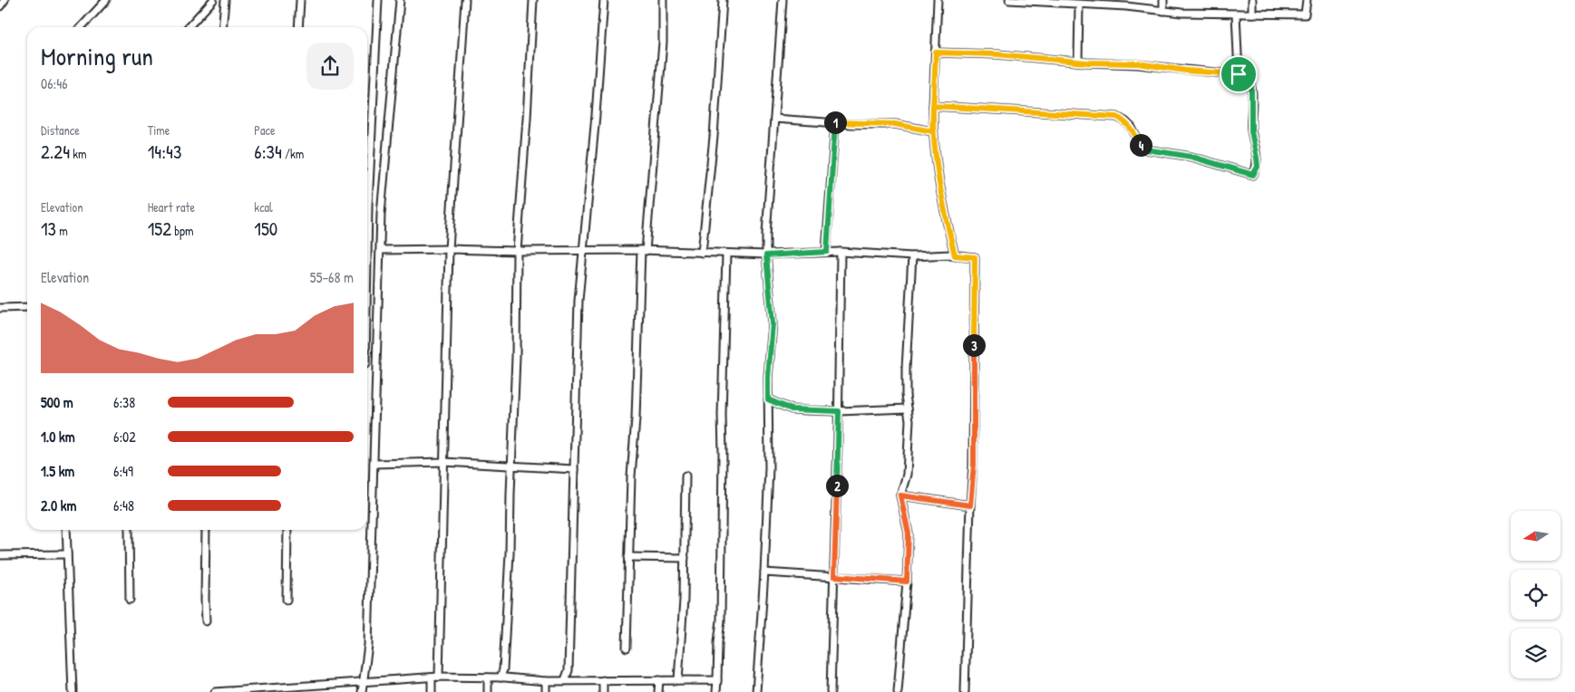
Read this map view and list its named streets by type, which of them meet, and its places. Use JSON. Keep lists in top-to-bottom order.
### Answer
{
  "north": "left",
  "page": {
    "heading": ["Morning run", "06:46"],
    "stats": [
      ["Distance", "2.24 km"],
      ["Time", "14:43"],
      ["Pace", "6:34 /km"],
      ["Elevation", "13 m"],
      ["Heart rate", "152 bpm"],
      ["kcal", "150"]
    ],
    "pins": [
      "1",
      "4",
      "3",
      "2"
    ],
    "chart": ["Elevation", "55–68 m"],
    "list": [
      {
        "name": "500 m",
        "note": "6:38"
      },
      {
        "name": "1.0 km",
        "note": "6:02"
      },
      {
        "name": "1.5 km",
        "note": "6:49"
      },
      {
        "name": "2.0 km",
        "note": "6:48"
      }
    ]
  }
}
